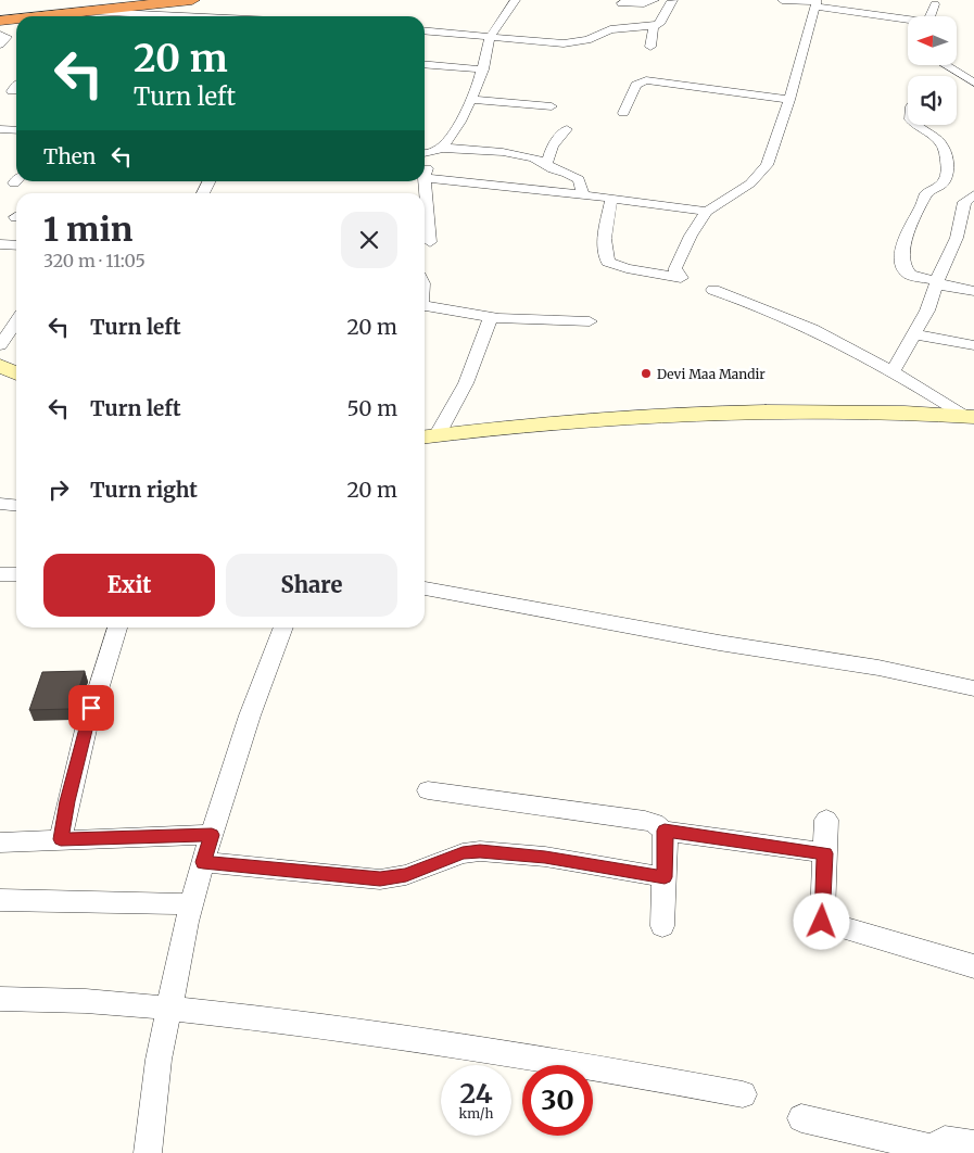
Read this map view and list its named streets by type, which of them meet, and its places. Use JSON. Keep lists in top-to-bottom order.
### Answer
{
  "places": ["Devi Maa Mandir"],
  "north": "left",
  "page": {
    "turn": ["20 m", "Turn left"],
    "then": "Then",
    "heading": ["1 min", "320 m · 11:05"],
    "list": [
      {
        "name": "Turn left",
        "value": "20 m"
      },
      {
        "name": "Turn left",
        "value": "50 m"
      },
      {
        "name": "Turn right",
        "value": "20 m"
      }
    ],
    "buttons": ["Exit", "Share"],
    "speed": "24 km/h",
    "limit": "30"
  }
}
